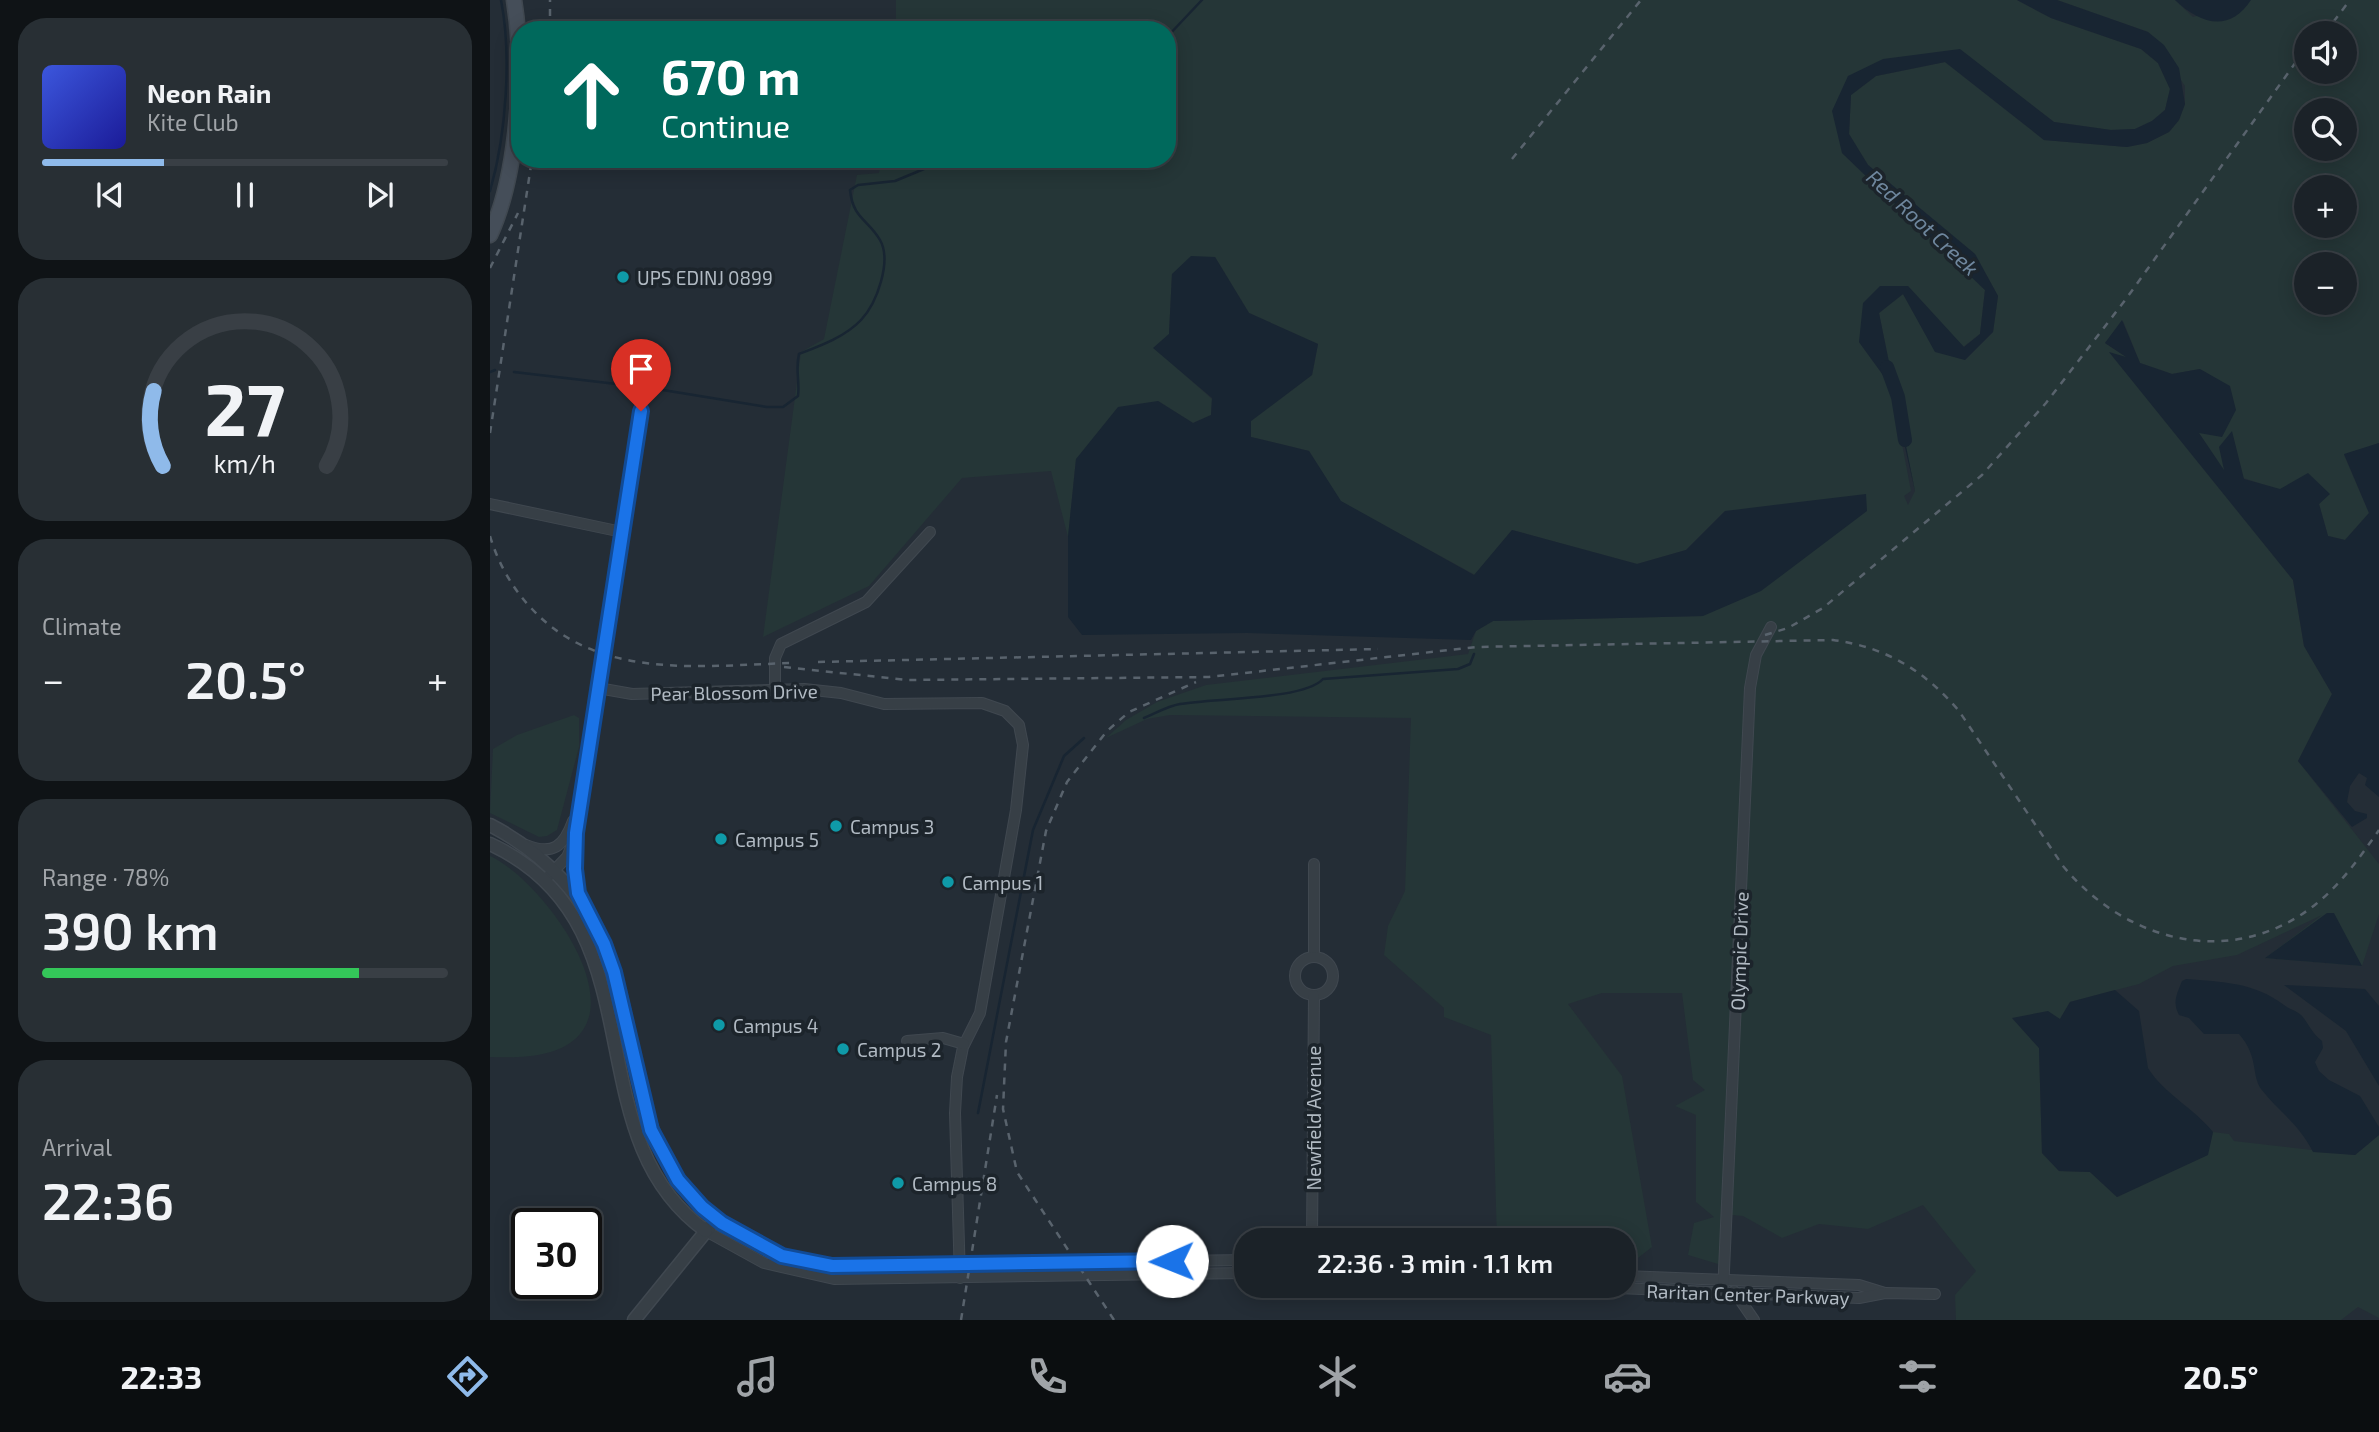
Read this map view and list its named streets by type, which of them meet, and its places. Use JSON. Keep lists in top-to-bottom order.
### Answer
{
  "streets": {
    "street": [
      "Pear Blossom Drive",
      "Olympic Drive",
      "Newfield Avenue",
      "Raritan Center Parkway"
    ]
  },
  "crossings": [
    ["Olympic Drive", "Raritan Center Parkway"]
  ],
  "water": ["Red Root Creek"],
  "places": [
    "UPS EDINJ 0899",
    "Campus 3",
    "Campus 5",
    "Campus 1",
    "Campus 4",
    "Campus 2",
    "Campus 8"
  ],
  "page": {
    "map_buttons": ["+", "−"],
    "turn": ["670 m", "Continue"],
    "song": ["Neon Rain", "Kite Club"],
    "tile": [
      "Climate",
      ["Range · 78%", "390 km"],
      ["Arrival", "22:36"]
    ],
    "heat": ["−", "20.5°", "+"],
    "limit": "30",
    "trip": "22:36 · 3 min · 1.1 km",
    "tabs": ["22:33", "20.5°"],
    "gauge": ["27", "km/h"]
  }
}
